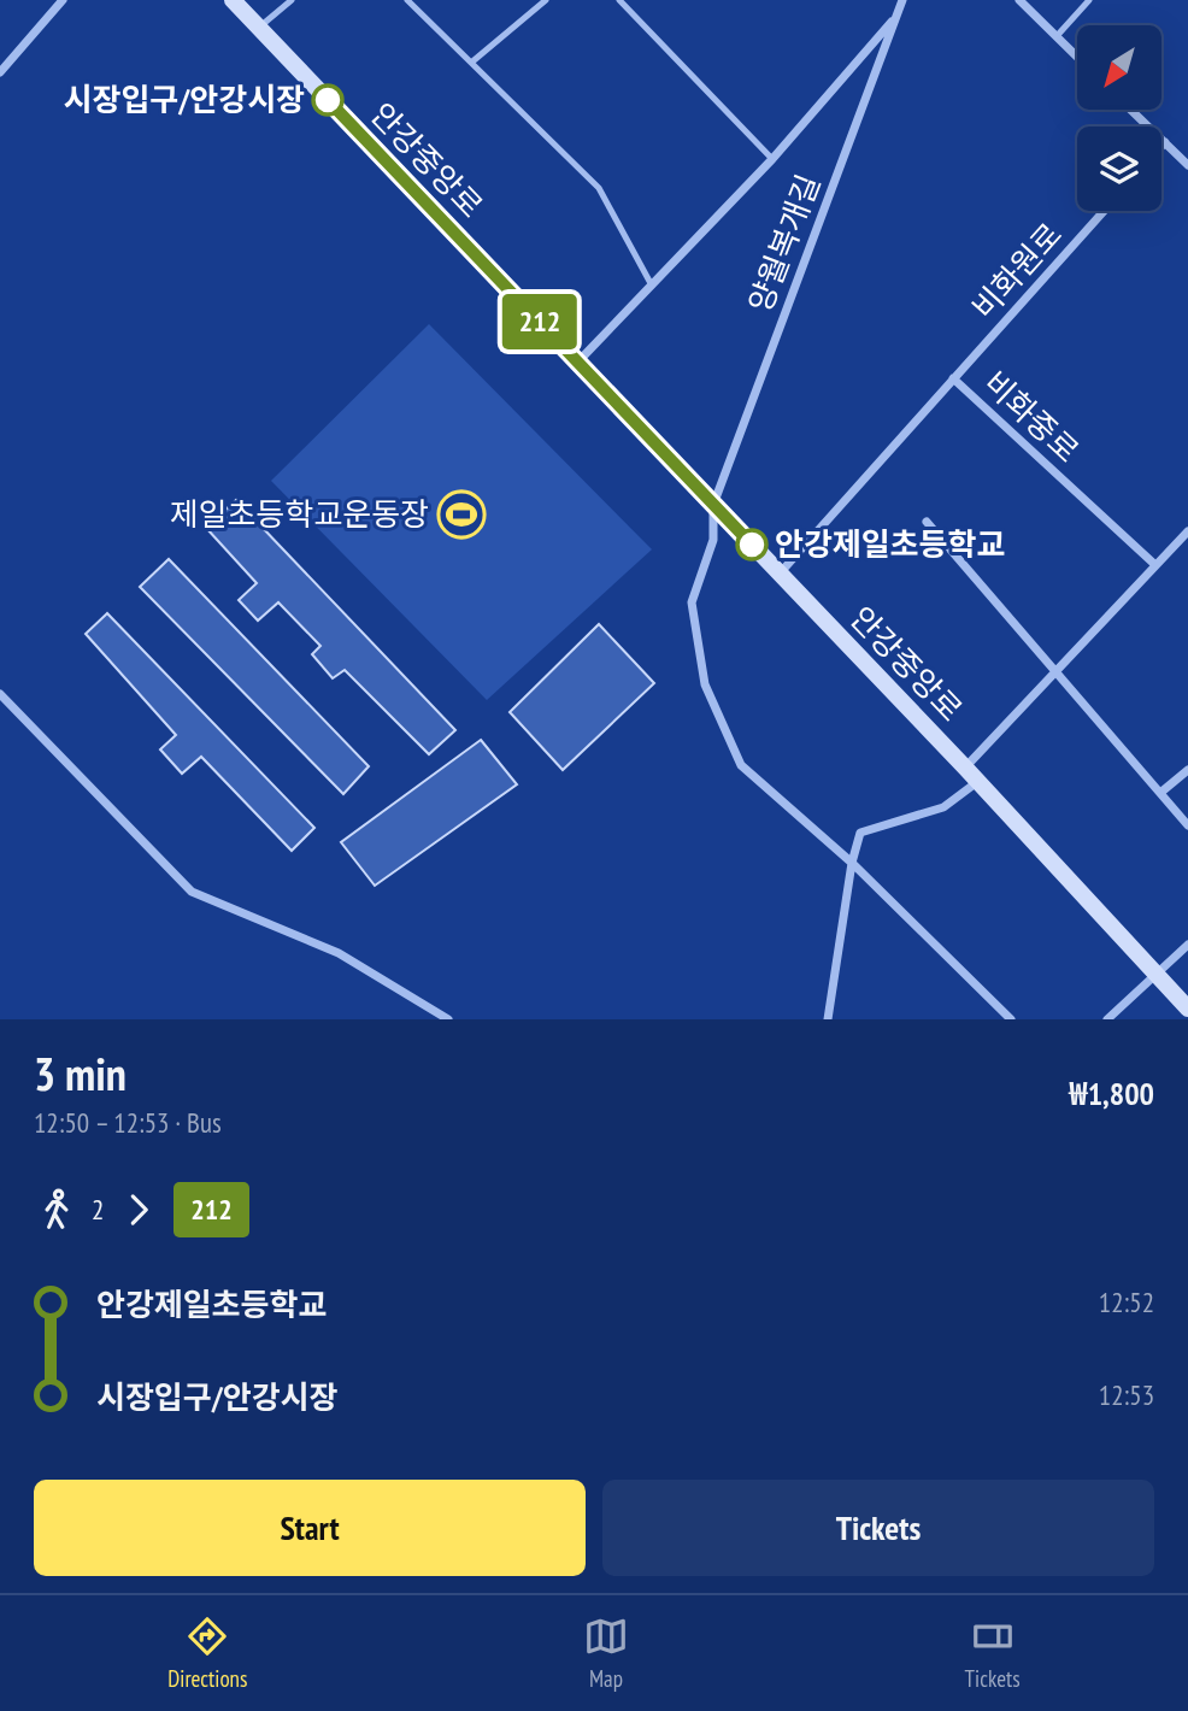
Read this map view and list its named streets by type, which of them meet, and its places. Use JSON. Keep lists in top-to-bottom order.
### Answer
{
  "streets": {
    "main road": ["안강중앙로"],
    "street": ["양월복개길", "비화원로", "비화중로"]
  },
  "crossings": [
    ["안강중앙로", "양월복개길"],
    ["안강중앙로", "비화중로"],
    ["비화원로", "비화중로"]
  ],
  "places": {
    "other": ["시장입구/안강시장", "안강제일초등학교"],
    "sports": ["제일초등학교운동장"]
  },
  "lines": ["bus line 212"],
  "north": "bottom left",
  "page": {
    "on_map": "212",
    "heading": ["3 min", "12:50 – 12:53 · Bus", "₩1,800"],
    "legs": ["2", "212"],
    "list": [
      {
        "name": "안강제일초등학교",
        "value": "12:52"
      },
      {
        "name": "시장입구/안강시장",
        "value": "12:53"
      }
    ],
    "buttons": ["Start", "Tickets"],
    "tabs": ["Directions", "Map", "Tickets"]
  }
}
